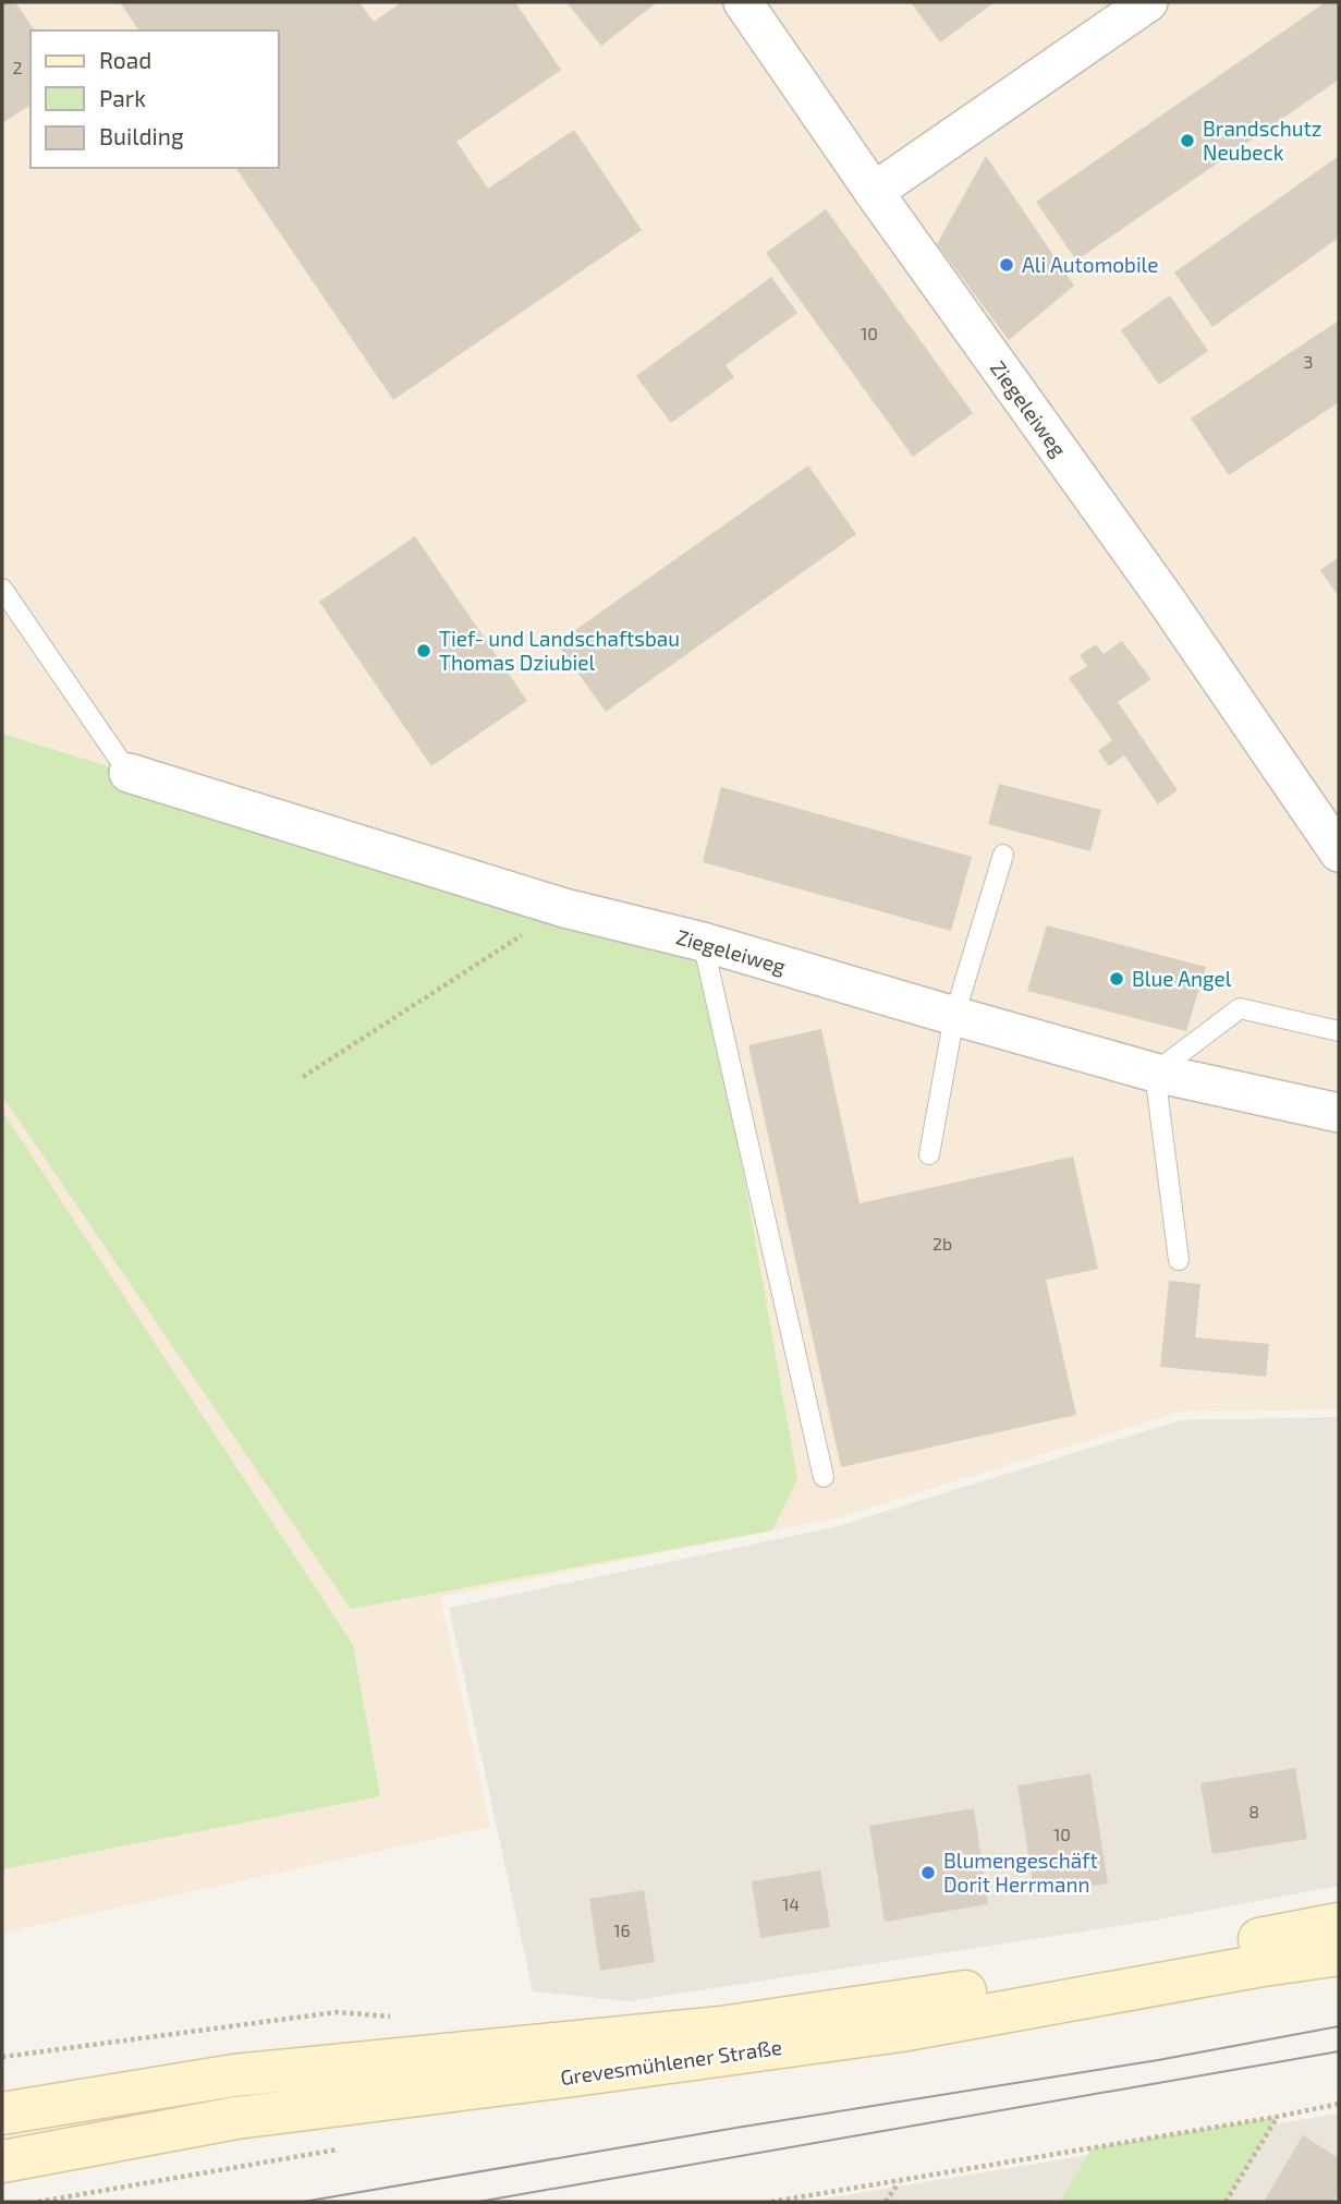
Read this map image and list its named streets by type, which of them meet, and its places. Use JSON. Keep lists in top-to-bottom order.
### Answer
{
  "streets": {
    "street": ["Ziegeleiweg", "Grevesmühlener Straße"]
  },
  "places": [
    "Brandschutz Neubeck",
    "Ali Automobile",
    "Tief- und Landschaftsbau Thomas Dziubiel",
    "Blue Angel",
    "Blumengeschäft Dorit Herrmann"
  ],
  "house_numbers": [
    "2",
    "10",
    "3",
    "2b",
    "8",
    "10",
    "14",
    "16"
  ],
  "legend": ["Road", "Park", "Building"]
}
